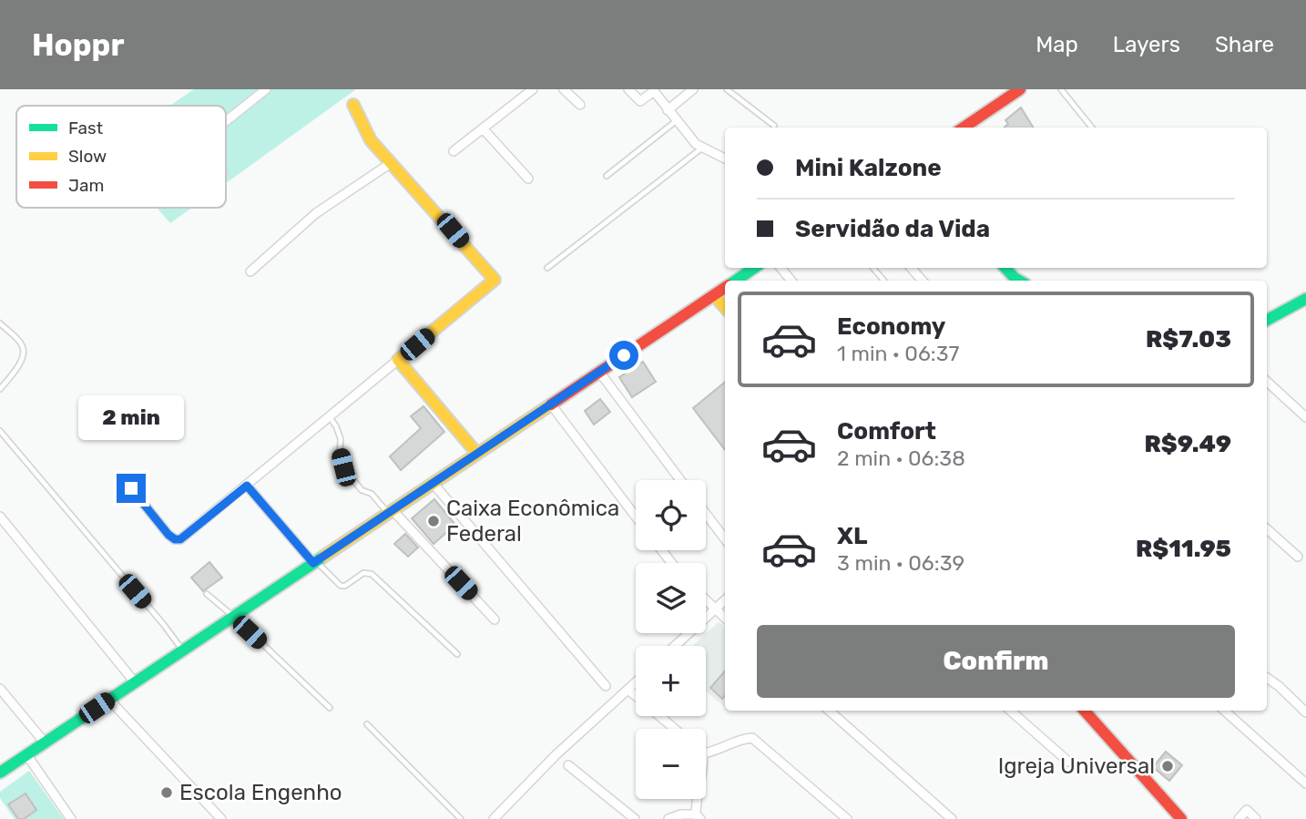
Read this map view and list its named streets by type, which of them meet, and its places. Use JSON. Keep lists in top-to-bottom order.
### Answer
{
  "places": ["Caixa Econômica Federal", "Igreja Universal", "Escola Engenho"],
  "legend": ["Fast", "Slow", "Jam"],
  "page": {
    "header": "Hoppr",
    "nav": ["Map", "Layers", "Share"],
    "banner": ["Mini Kalzone", "Servidão da Vida"],
    "list": [
      {
        "name": "Economy",
        "note": "1 min · 06:37",
        "value": "R$7.03"
      },
      {
        "name": "Comfort",
        "note": "2 min · 06:38",
        "value": "R$9.49"
      },
      {
        "name": "XL",
        "note": "3 min · 06:39",
        "value": "R$11.95"
      }
    ],
    "bubble": "2 min",
    "map_buttons": ["+", "−"],
    "buttons": "Confirm"
  }
}
